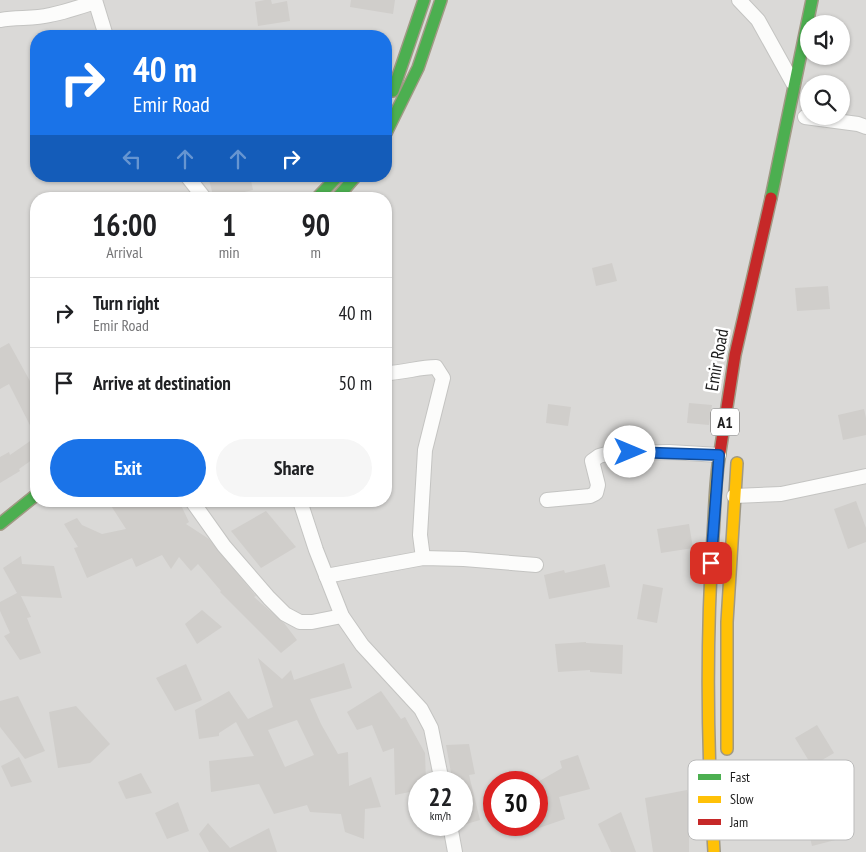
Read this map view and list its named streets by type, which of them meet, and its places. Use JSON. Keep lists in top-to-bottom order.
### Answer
{
  "streets": {
    "main road": ["Emir Road", "A1"]
  },
  "legend": ["Fast", "Slow", "Jam"],
  "page": {
    "turn": ["40 m", "Emir Road"],
    "eta": [
      "16:00",
      "Arrival",
      "1",
      "min",
      "90",
      "m"
    ],
    "list": [
      {
        "name": "Turn right",
        "note": "Emir Road",
        "value": "40 m"
      },
      {
        "name": "Arrive at destination",
        "value": "50 m"
      }
    ],
    "buttons": ["Exit", "Share"],
    "speed": "22 km/h",
    "limit": "30"
  }
}
